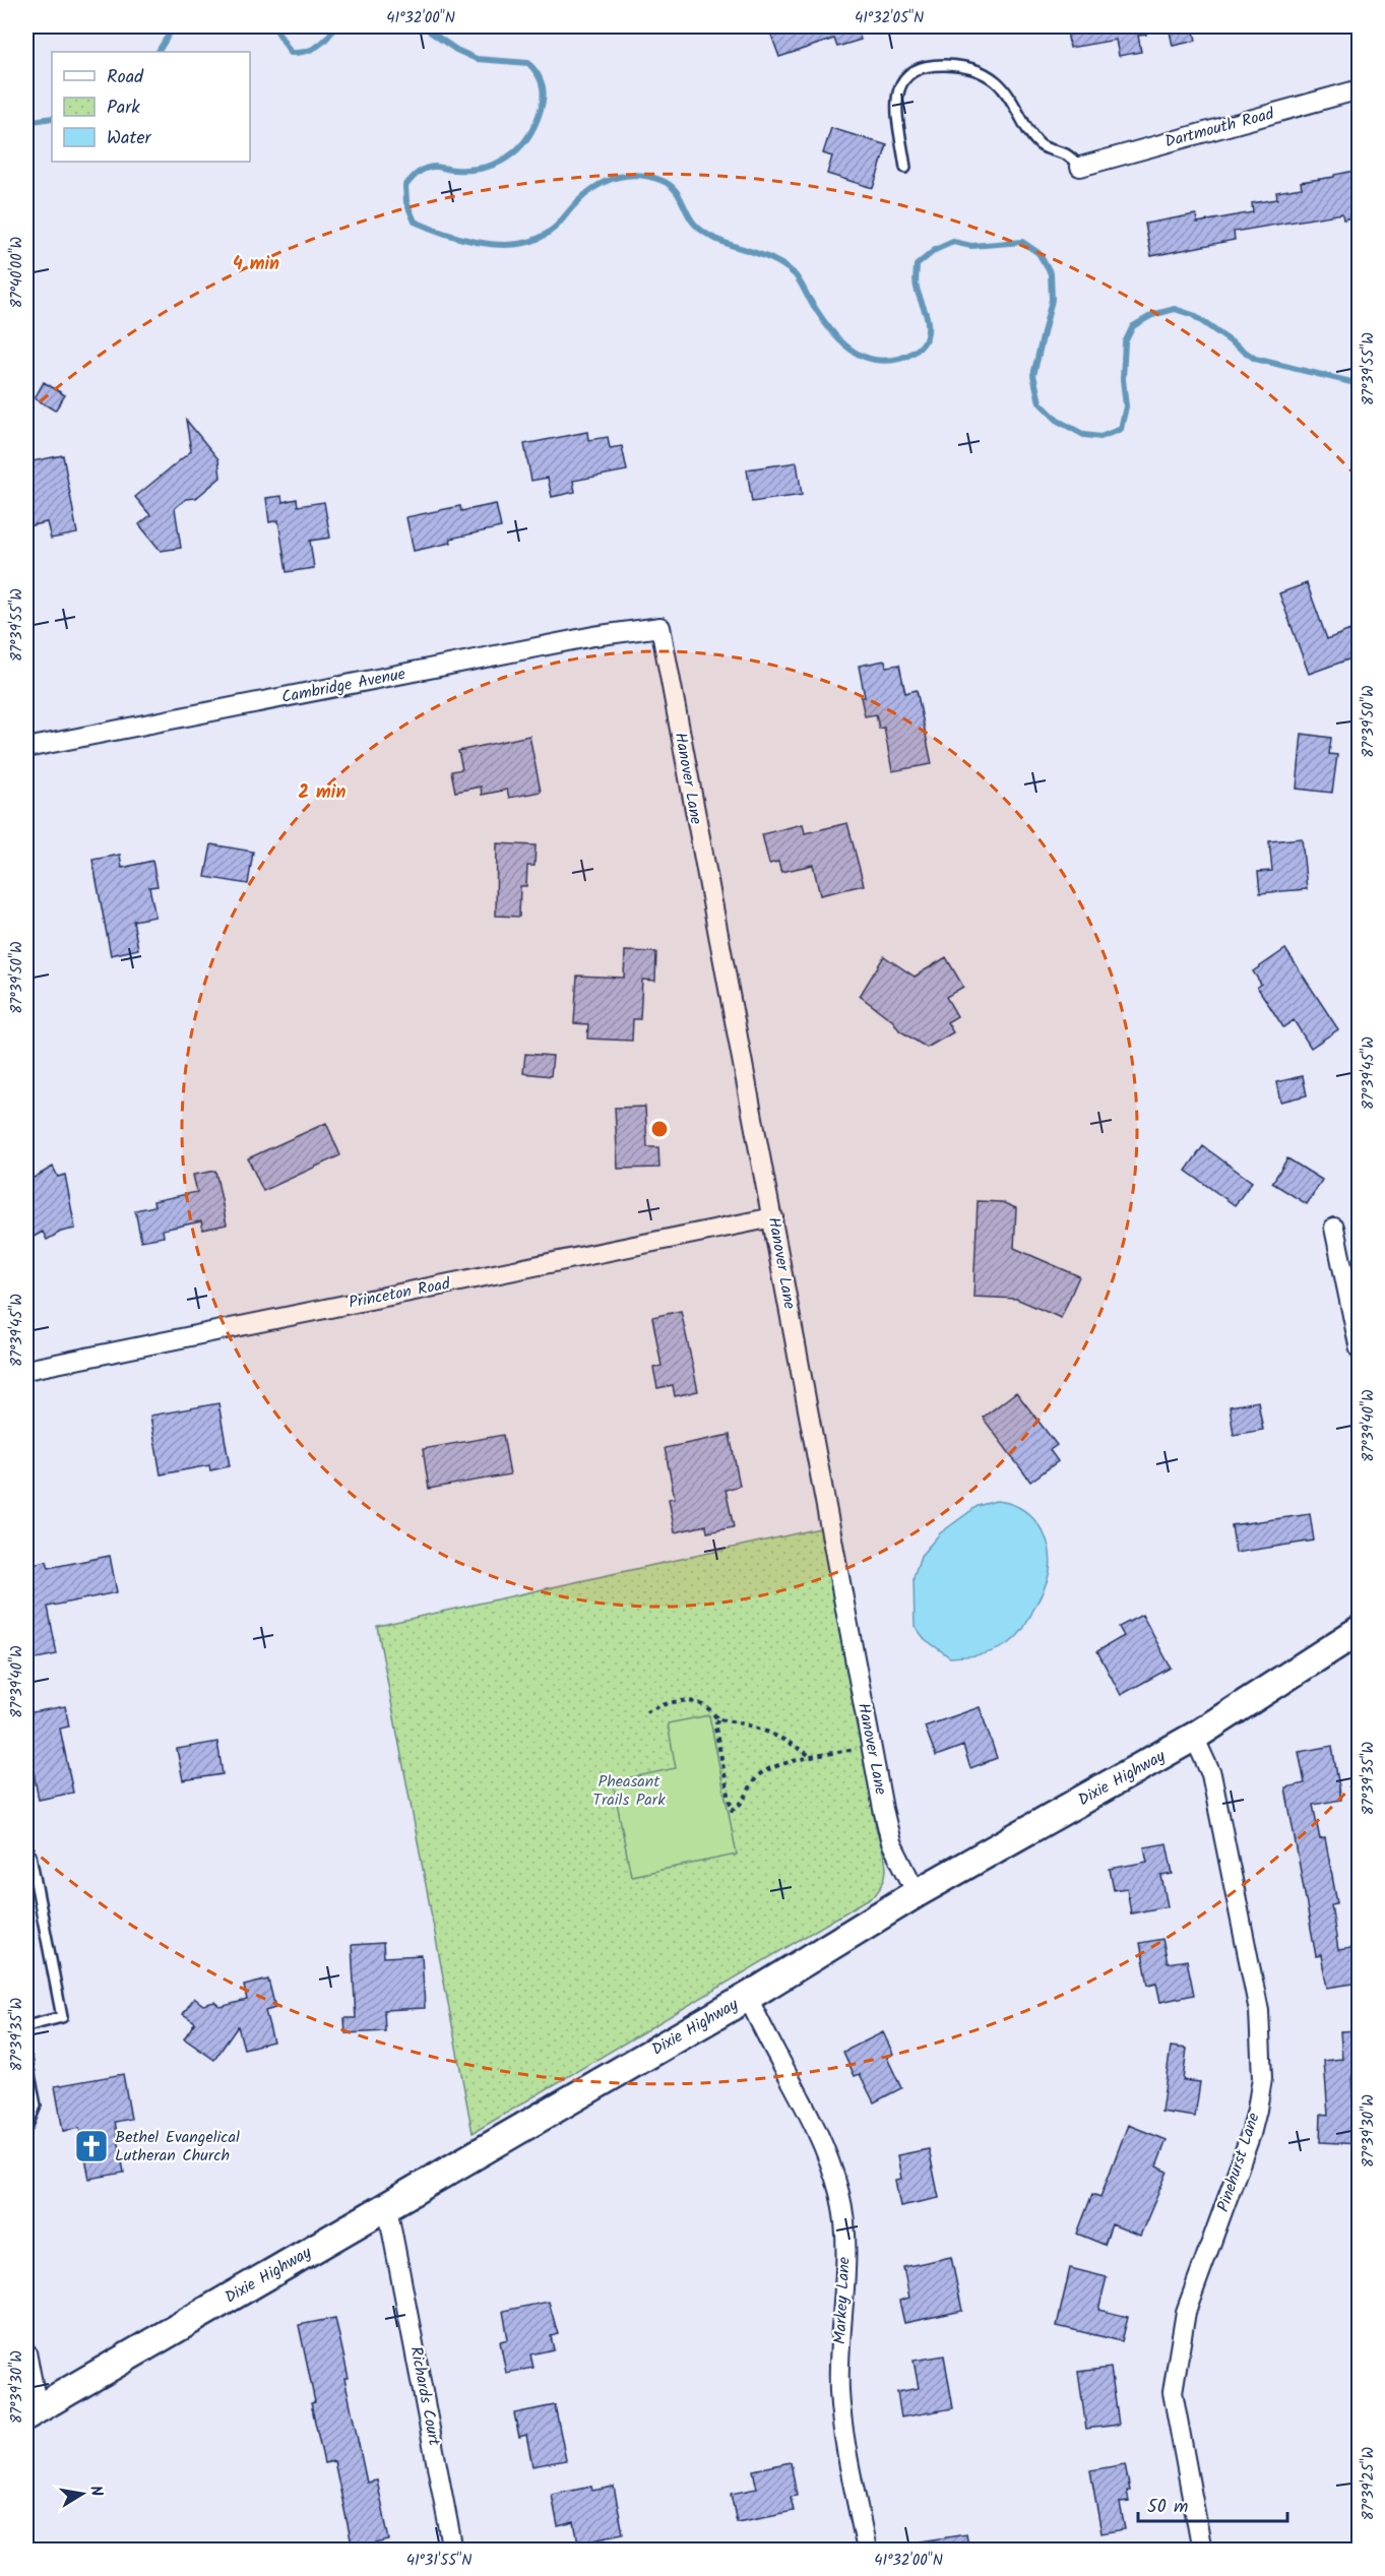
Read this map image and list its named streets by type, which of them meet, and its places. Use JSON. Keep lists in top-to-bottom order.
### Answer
{
  "streets": {
    "main road": ["Dixie Highway"],
    "street": [
      "Dartmouth Road",
      "Cambridge Avenue",
      "Hanover Lane",
      "Princeton Road",
      "Pinehurst Lane",
      "Markey Lane",
      "Richards Court"
    ]
  },
  "crossings": [
    ["Cambridge Avenue", "Hanover Lane"],
    ["Hanover Lane", "Princeton Road"],
    ["Hanover Lane", "Dixie Highway"],
    ["Dixie Highway", "Pinehurst Lane"],
    ["Dixie Highway", "Markey Lane"],
    ["Dixie Highway", "Richards Court"]
  ],
  "parks": ["Pheasant Trails Park"],
  "places": {
    "church": ["Bethel Evangelical Lutheran Church"]
  },
  "legend": ["Road", "Park", "Water"],
  "scale_bar": "50 m",
  "north": "right",
  "coordinates": [
    "41°32'00\"N",
    "41°32'05\"N",
    "87°40'00\"W",
    "87°39'55\"W",
    "87°39'50\"W",
    "87°39'45\"W",
    "87°39'40\"W",
    "87°39'35\"W",
    "87°39'30\"W",
    "87°39'25\"W",
    "41°31'55\"N"
  ],
  "rings": ["4 min", "2 min"]
}
